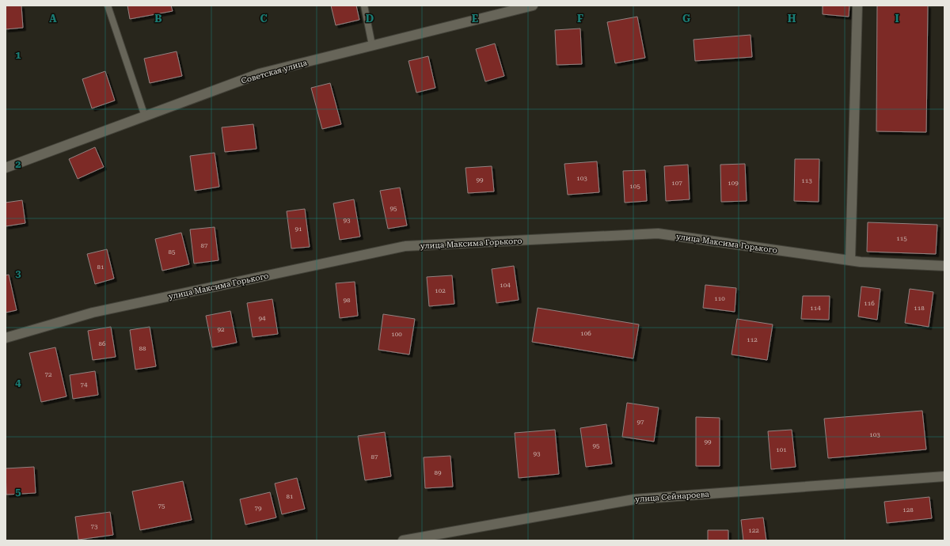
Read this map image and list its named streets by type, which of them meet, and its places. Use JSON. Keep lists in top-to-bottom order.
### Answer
{
  "streets": {
    "street": ["Советская улица", "улица Максима Горького", "улица Сейнароева"]
  },
  "house_numbers": [
    "103",
    "99",
    "113",
    "107",
    "109",
    "105",
    "95",
    "93",
    "91",
    "115",
    "87",
    "85",
    "81",
    "104",
    "102",
    "110",
    "98",
    "116",
    "114",
    "118",
    "94",
    "92",
    "106",
    "100",
    "112",
    "86",
    "88",
    "72",
    "74",
    "97",
    "103",
    "99",
    "95",
    "101",
    "93",
    "87",
    "89",
    "81",
    "75",
    "79",
    "128",
    "73",
    "122"
  ],
  "grid": {
    "columns": [
      "A",
      "B",
      "C",
      "D",
      "E",
      "F",
      "G",
      "H",
      "I"
    ],
    "rows": [
      "1",
      "2",
      "3",
      "4",
      "5"
    ]
  }
}
